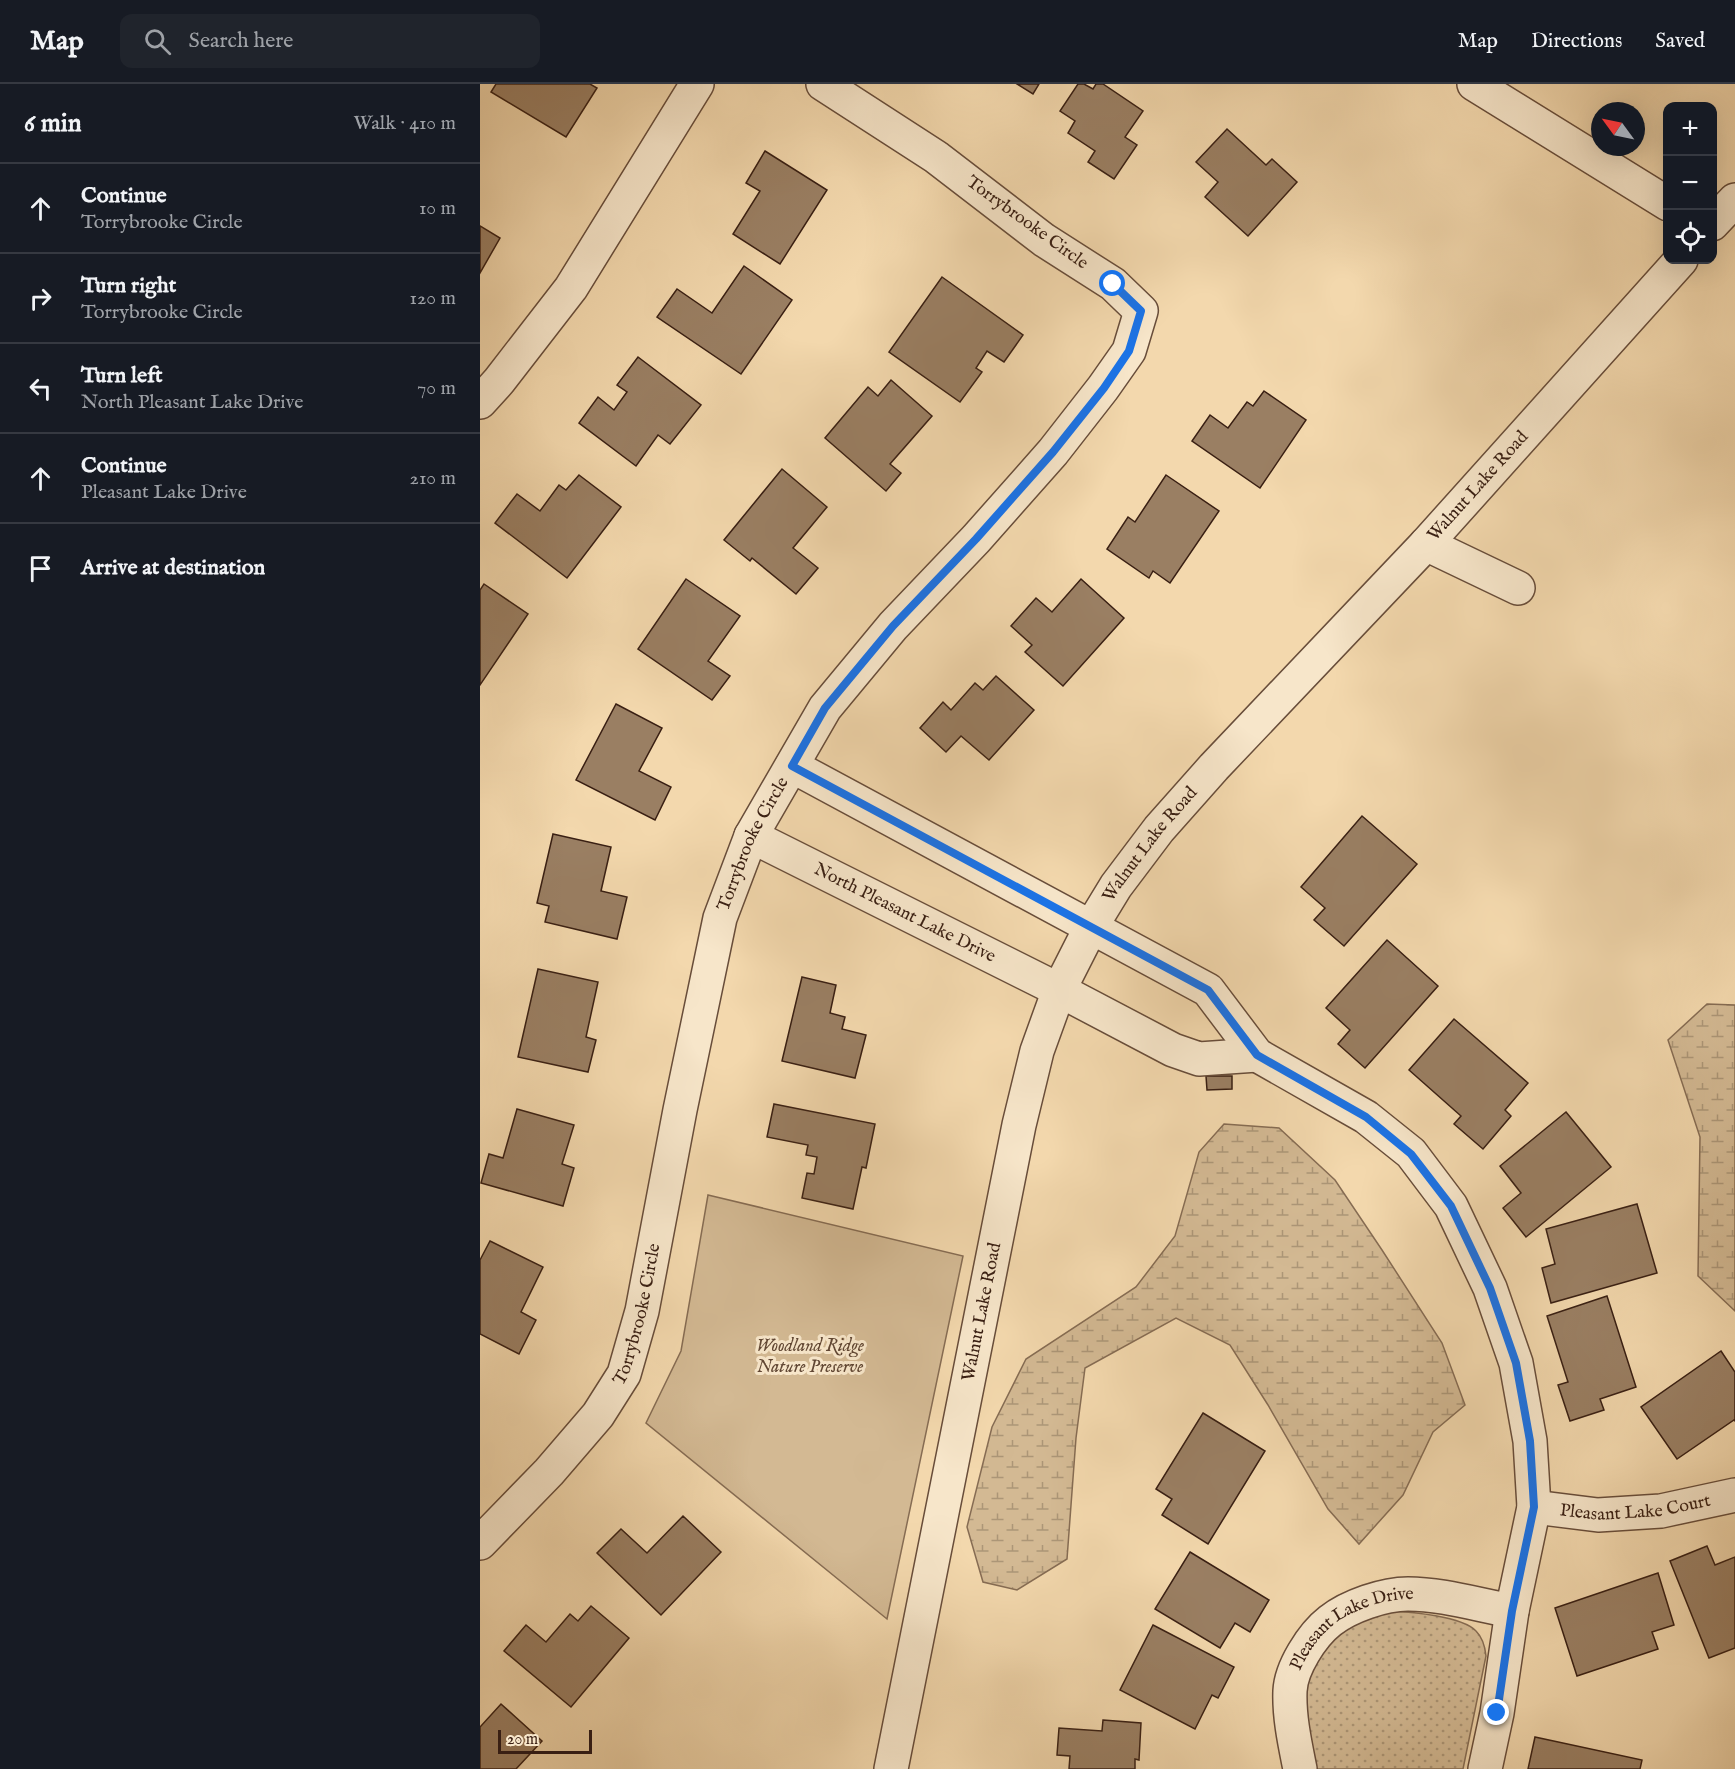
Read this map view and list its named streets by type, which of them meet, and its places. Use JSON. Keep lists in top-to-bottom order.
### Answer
{
  "streets": {
    "street": [
      "Torrybrooke Circle",
      "Walnut Lake Road",
      "North Pleasant Lake Drive",
      "Pleasant Lake Court",
      "Pleasant Lake Drive"
    ]
  },
  "crossings": [
    ["Torrybrooke Circle", "North Pleasant Lake Drive"],
    ["Walnut Lake Road", "North Pleasant Lake Drive"]
  ],
  "parks": ["Woodland Ridge Nature Preserve"],
  "scale_bar": "20 m",
  "north": "top left",
  "page": {
    "header": "Map",
    "search": "Search here",
    "nav": ["Map", "Directions", "Saved"],
    "heading": ["6 min", "Walk · 410 m"],
    "map_buttons": ["+", "−"],
    "list": [
      ["Continue", "Torrybrooke Circle", "10 m"],
      ["Turn right", "Torrybrooke Circle", "120 m"],
      ["Turn left", "North Pleasant Lake Drive", "70 m"],
      ["Continue", "Pleasant Lake Drive", "210 m"],
      "Arrive at destination"
    ],
    "scale": "20 m"
  }
}
